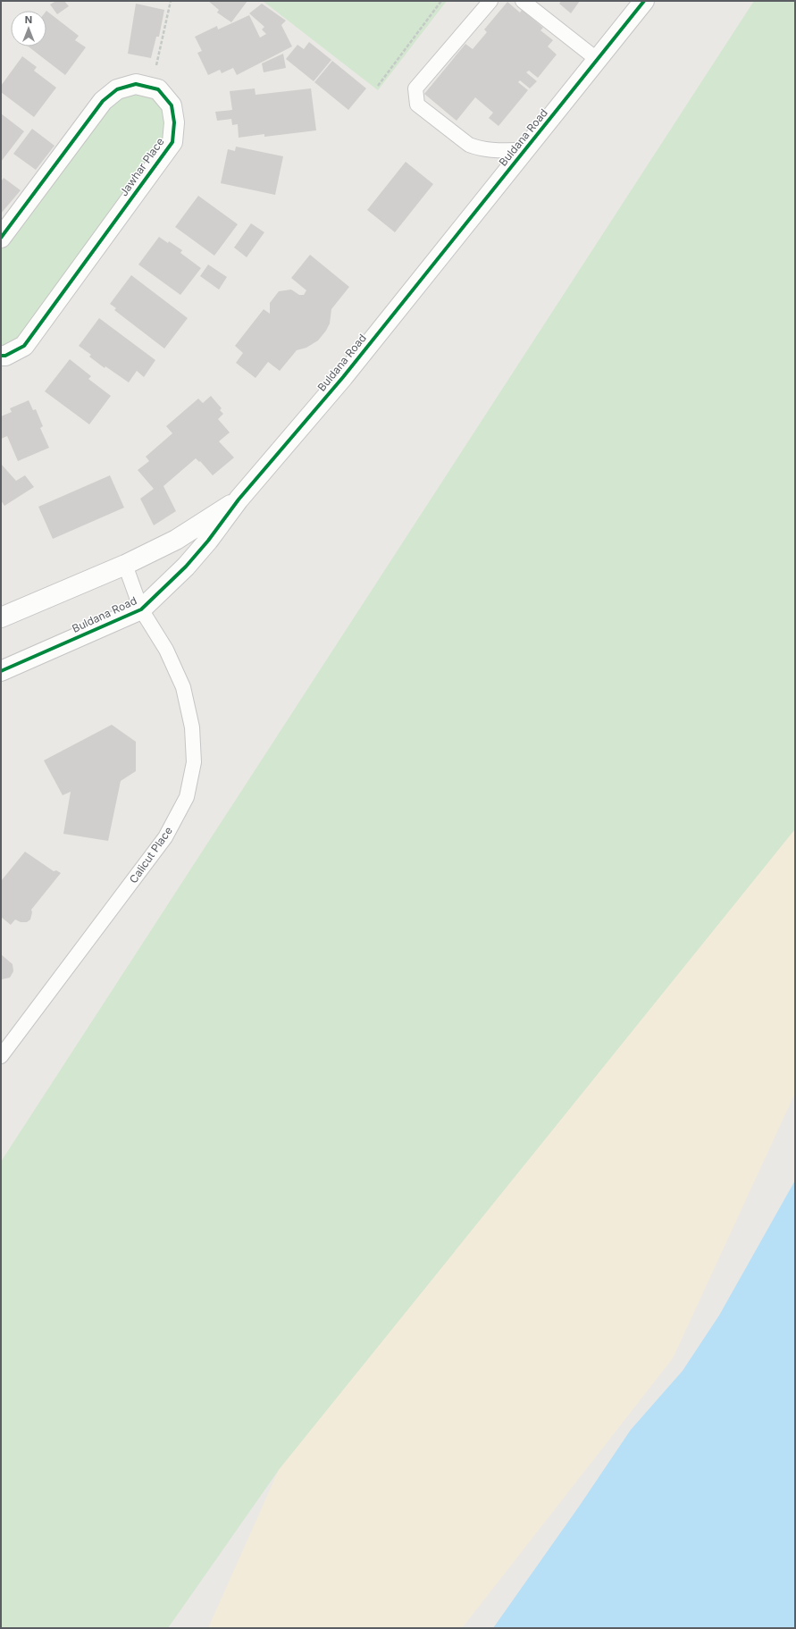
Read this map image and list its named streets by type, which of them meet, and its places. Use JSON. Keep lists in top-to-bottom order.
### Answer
{
  "streets": {
    "street": ["Buldana Road", "Jawhar Place"],
    "lane": ["Calicut Place"]
  },
  "crossings": [
    ["Buldana Road", "Calicut Place"]
  ],
  "north": "top"
}
